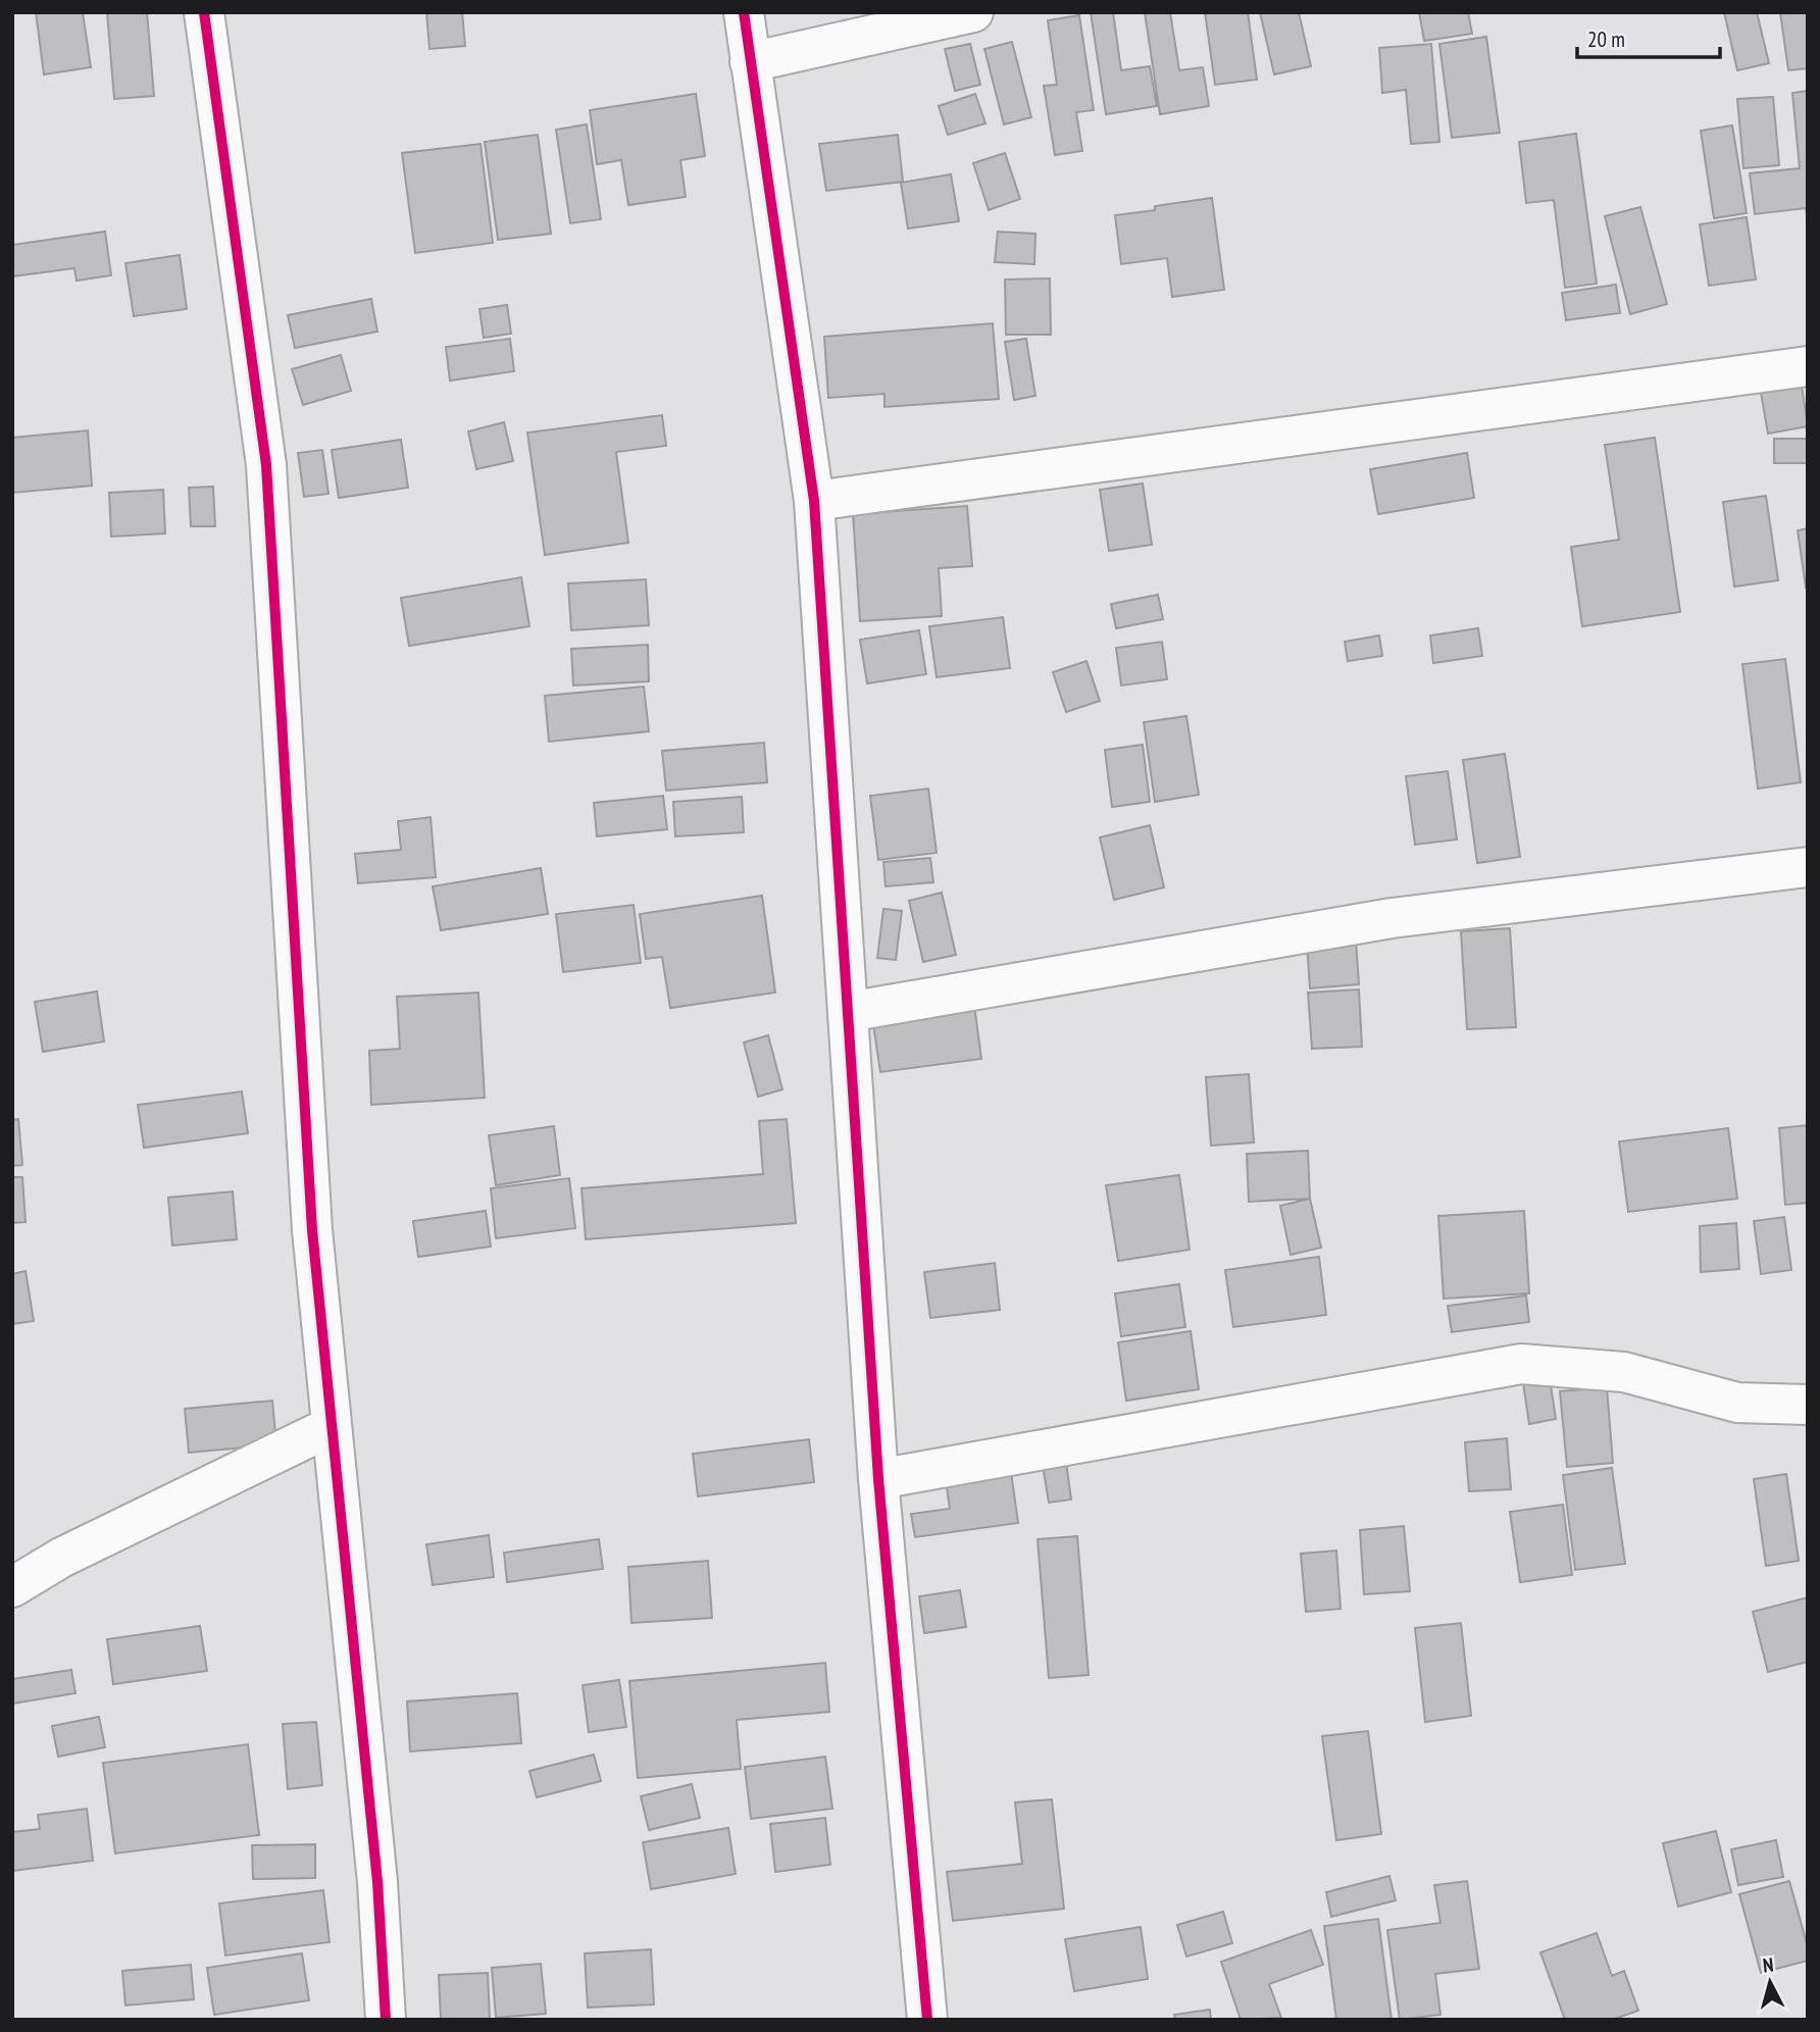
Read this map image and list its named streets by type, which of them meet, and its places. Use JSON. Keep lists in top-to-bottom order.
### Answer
{
  "scale_bar": "20 m",
  "north": "top"
}
